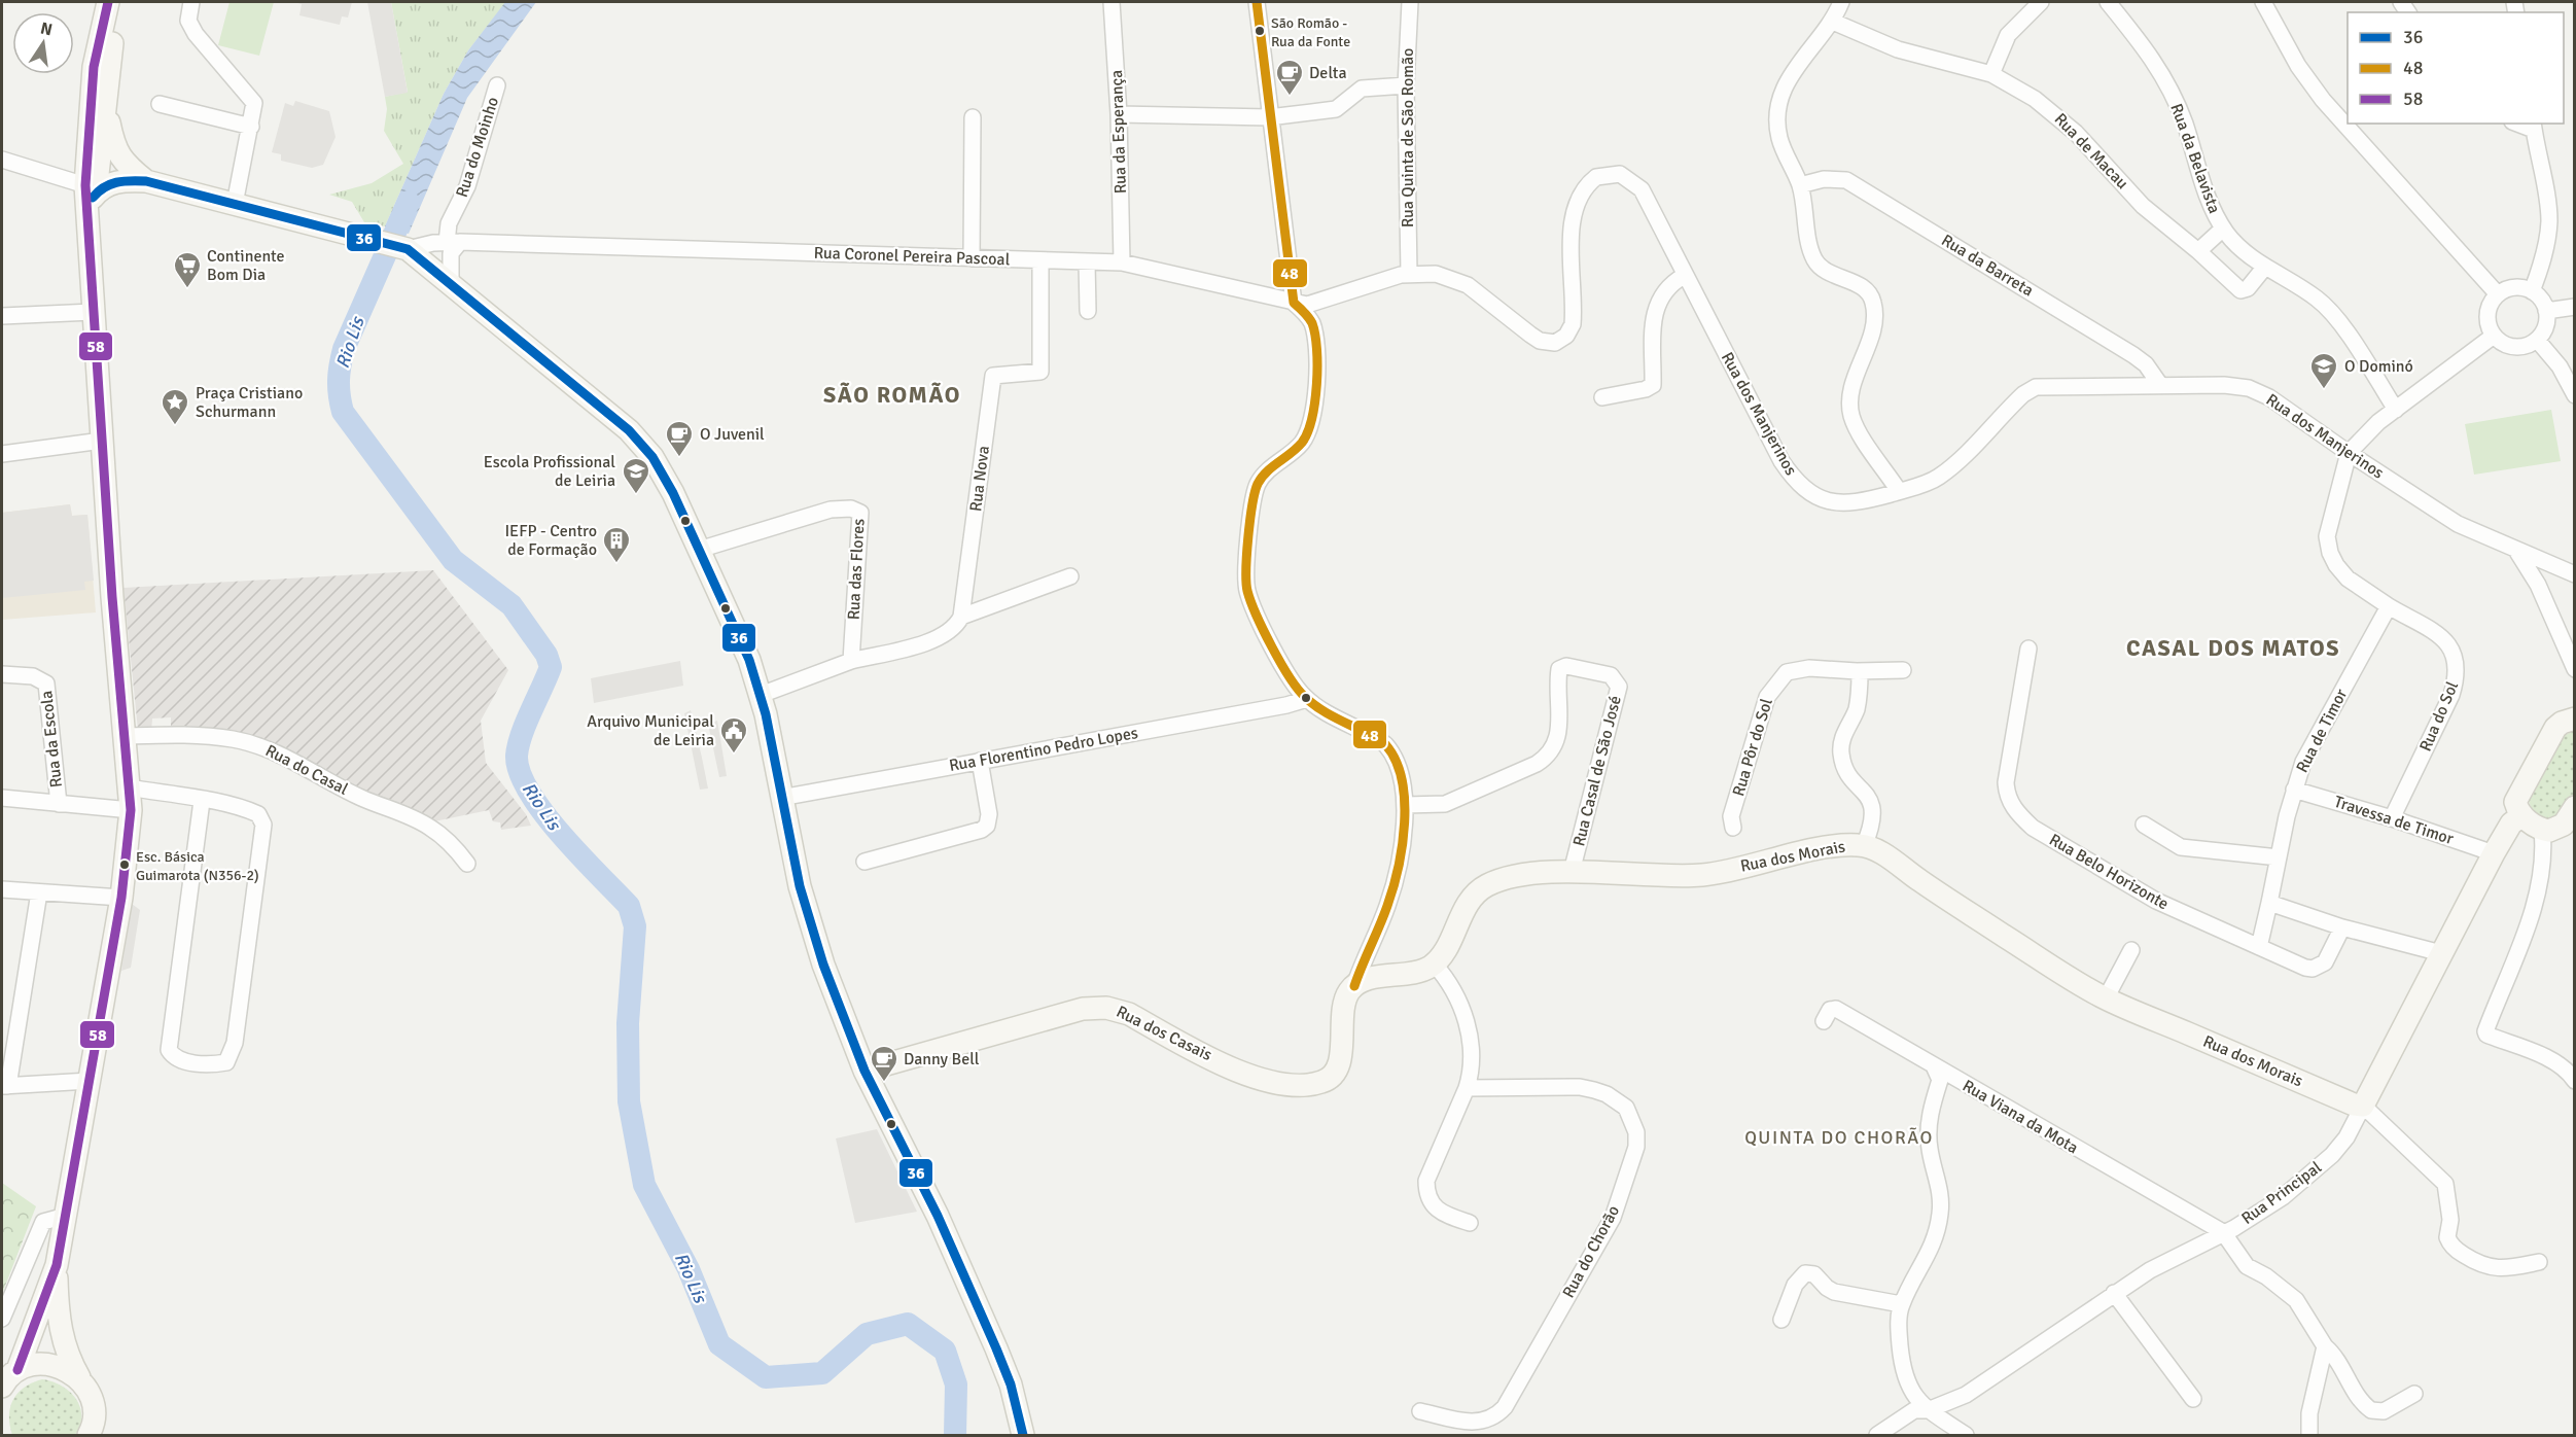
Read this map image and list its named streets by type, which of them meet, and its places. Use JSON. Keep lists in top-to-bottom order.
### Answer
{
  "streets": {
    "main road": ["Rua dos Morais", "Rua dos Casais", "Rua Principal"],
    "street": [
      "Rua da Esperança",
      "Rua Quinta de São Romão",
      "Rua do Moinho",
      "Rua de Macau",
      "Rua da Belavista",
      "Rua Coronel Pereira Pascoal",
      "Rua da Barreta",
      "Rua dos Manjerinos",
      "Rua Nova",
      "Rua das Flores",
      "Rua do Sol",
      "Rua de Timor",
      "Rua da Escola",
      "Rua Pôr do Sol",
      "Rua Florentino Pedro Lopes",
      "Rua do Casal",
      "Rua Casal de São José",
      "Travessa de Timor",
      "Rua Belo Horizonte",
      "Rua Viana da Mota",
      "Rua do Chorão"
    ]
  },
  "crossings": [
    ["Rua da Esperança", "Rua Coronel Pereira Pascoal"],
    ["Rua Quinta de São Romão", "Rua Coronel Pereira Pascoal"],
    ["Rua Quinta de São Romão", "Rua dos Manjerinos"],
    ["Rua do Moinho", "Rua Coronel Pereira Pascoal"],
    ["Rua de Macau", "Rua da Belavista"],
    ["Rua Coronel Pereira Pascoal", "Rua dos Manjerinos"],
    ["Rua Coronel Pereira Pascoal", "Rua Nova"],
    ["Rua da Barreta", "Rua dos Manjerinos"],
    ["Rua do Sol", "Rua de Timor"],
    ["Rua do Sol", "Travessa de Timor"],
    ["Rua de Timor", "Travessa de Timor"],
    ["Rua de Timor", "Rua Belo Horizonte"],
    ["Rua Casal de São José", "Rua dos Morais"],
    ["Travessa de Timor", "Rua Principal"],
    ["Rua dos Morais", "Rua Principal"],
    ["Rua Viana da Mota", "Rua Principal"]
  ],
  "districts": ["SÃO ROMÃO", "CASAL DOS MATOS", "QUINTA DO CHORÃO"],
  "water": ["Rio Lis"],
  "places": {
    "other": ["São Romão - Rua da Fonte", "Esc. Básica Guimarota (N356-2)"],
    "cafe": ["Delta", "O Juvenil", "Danny Bell"],
    "supermarket": ["Continente Bom Dia"],
    "school or university": ["O Dominó", "Escola Profissional de Leiria"],
    "place": ["Praça Cristiano Schurmann"],
    "building": ["IEFP - Centro de Formação"],
    "public building": ["Arquivo Municipal de Leiria"]
  },
  "lines": ["transit line 48", "transit line 58", "transit line 36"],
  "legend": ["36", "48", "58"],
  "north": "top"
}
